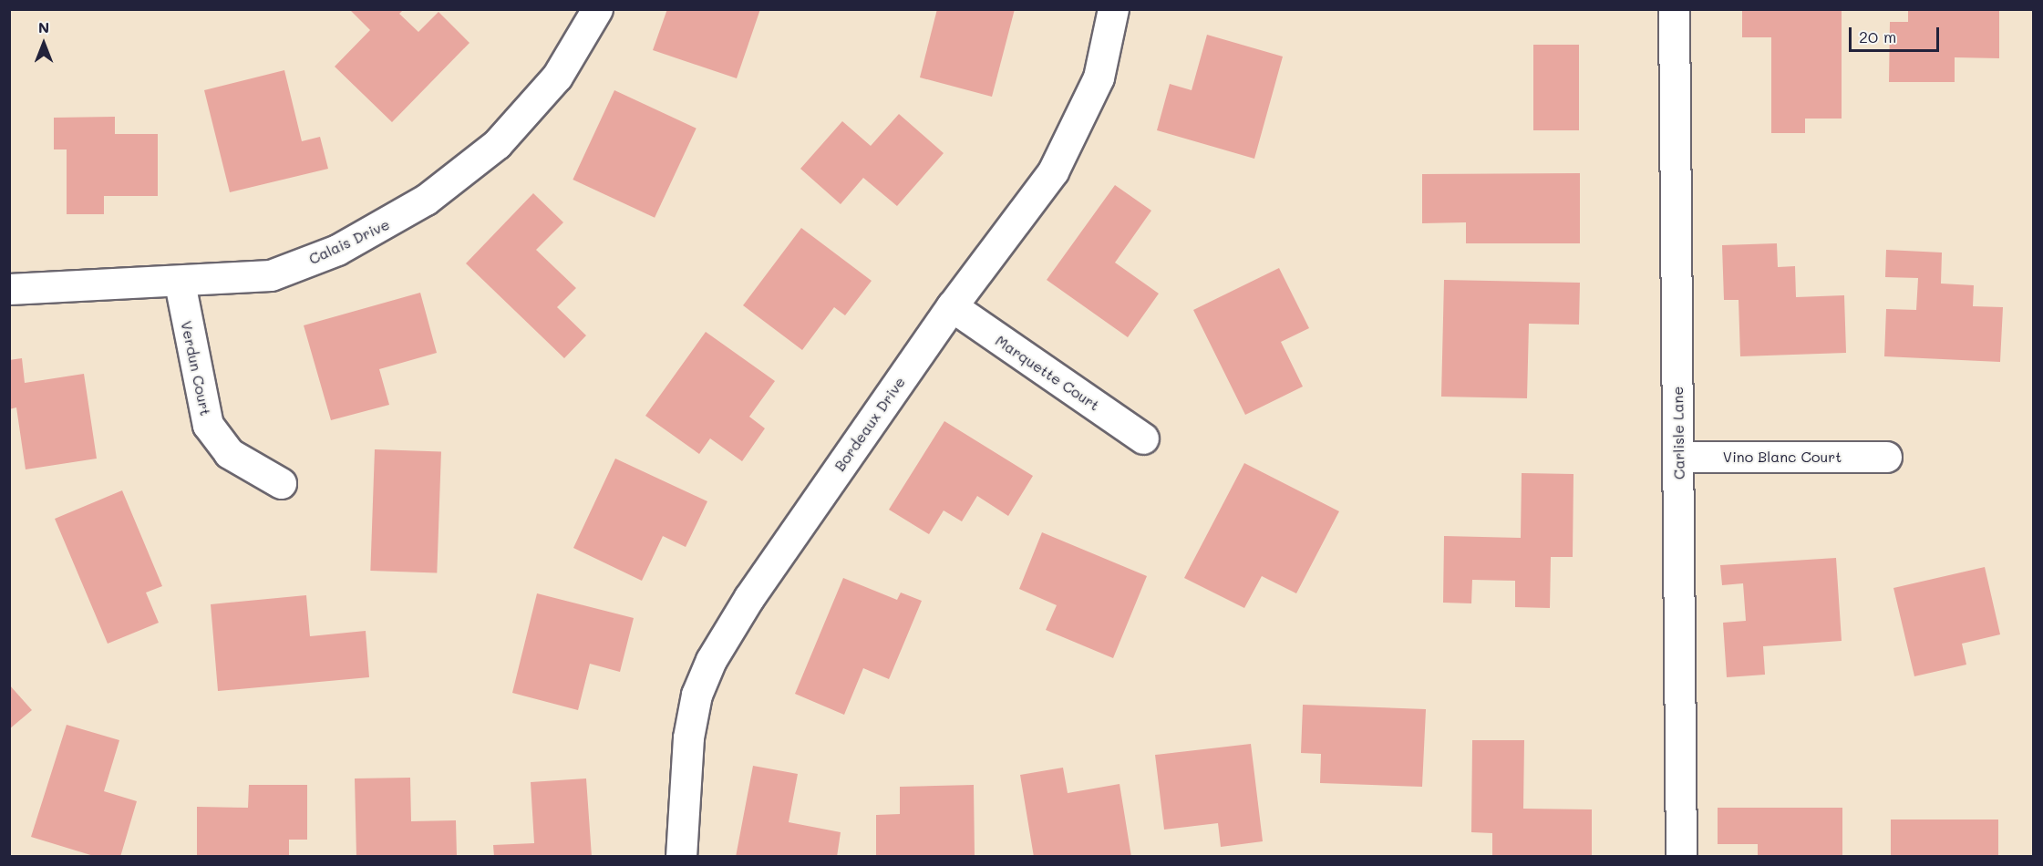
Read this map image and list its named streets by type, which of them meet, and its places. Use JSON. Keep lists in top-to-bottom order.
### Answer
{
  "streets": {
    "street": [
      "Calais Drive",
      "Verdun Court",
      "Marquette Court",
      "Bordeaux Drive",
      "Carlisle Lane",
      "Vino Blanc Court"
    ]
  },
  "crossings": [
    ["Calais Drive", "Verdun Court"],
    ["Marquette Court", "Bordeaux Drive"],
    ["Carlisle Lane", "Vino Blanc Court"]
  ],
  "scale_bar": "20 m",
  "north": "top"
}
